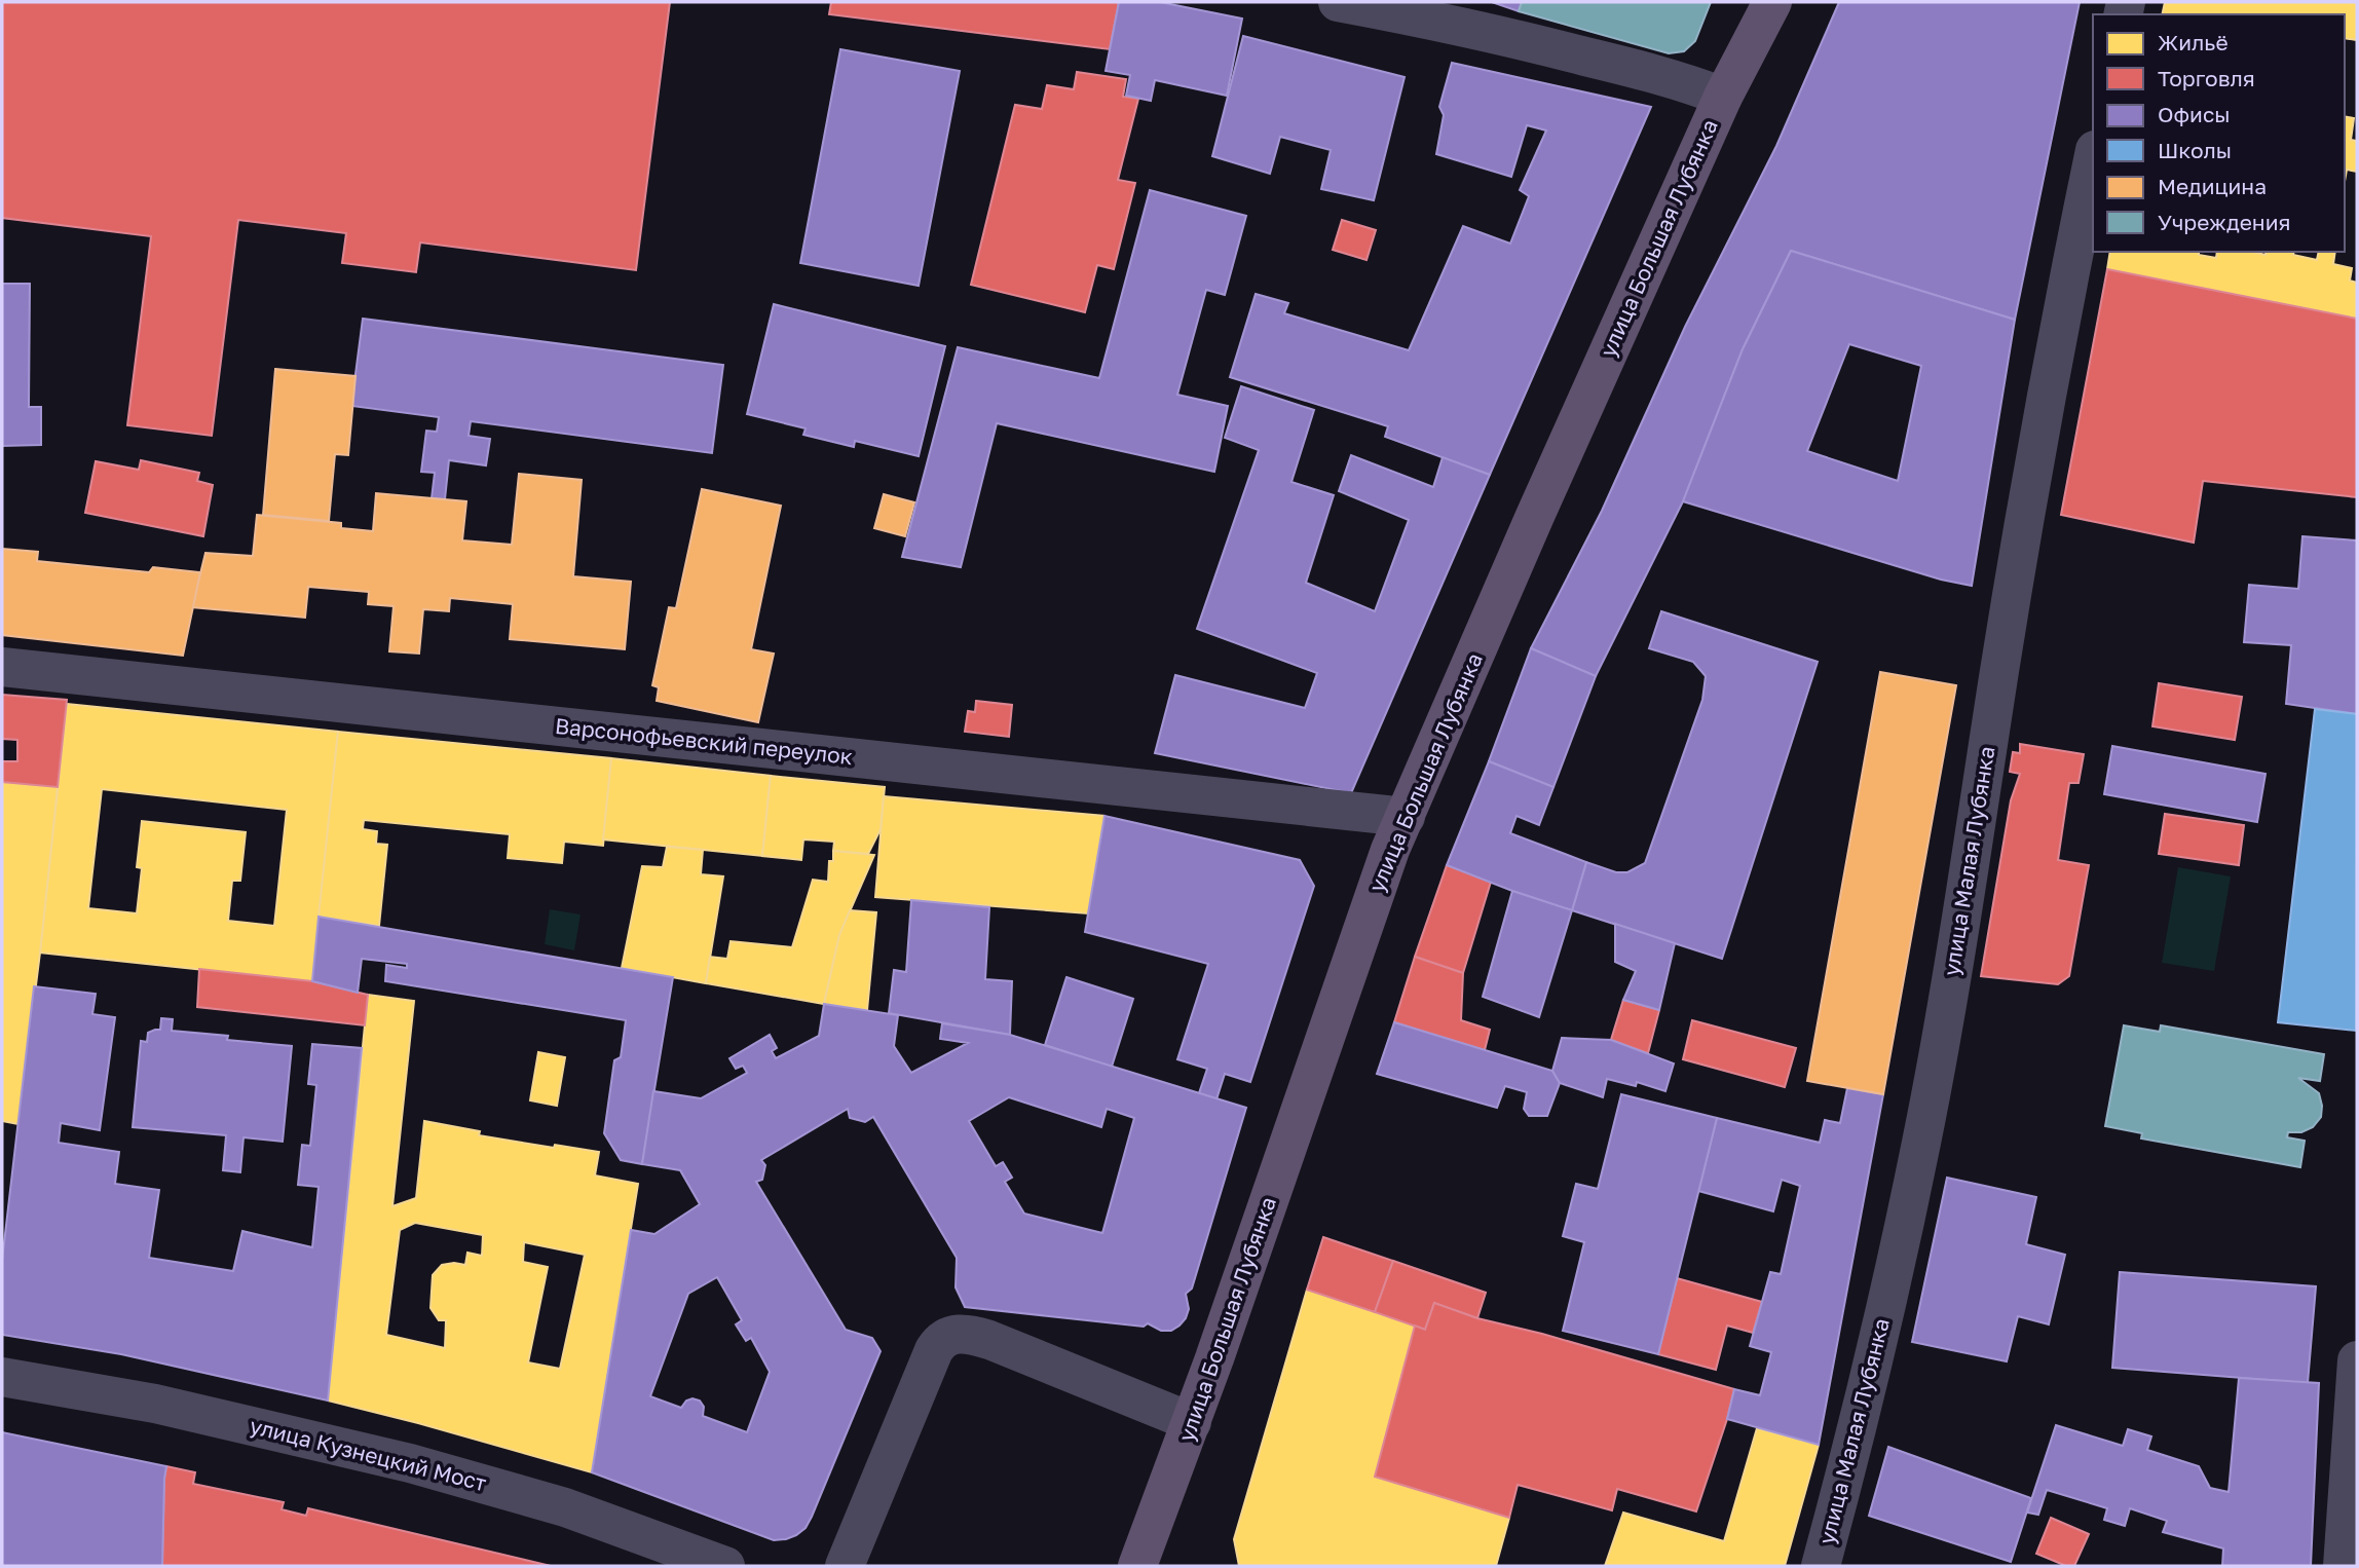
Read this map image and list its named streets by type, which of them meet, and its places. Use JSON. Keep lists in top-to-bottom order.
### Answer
{
  "streets": {
    "main road": ["улица Большая Лубянка"],
    "street": ["Варсонофьевский переулок", "улица Малая Лубянка", "улица Кузнецкий Мост"]
  },
  "crossings": [
    ["улица Большая Лубянка", "Варсонофьевский переулок"]
  ],
  "legend": [
    "Жильё",
    "Торговля",
    "Офисы",
    "Школы",
    "Медицина",
    "Учреждения"
  ]
}
